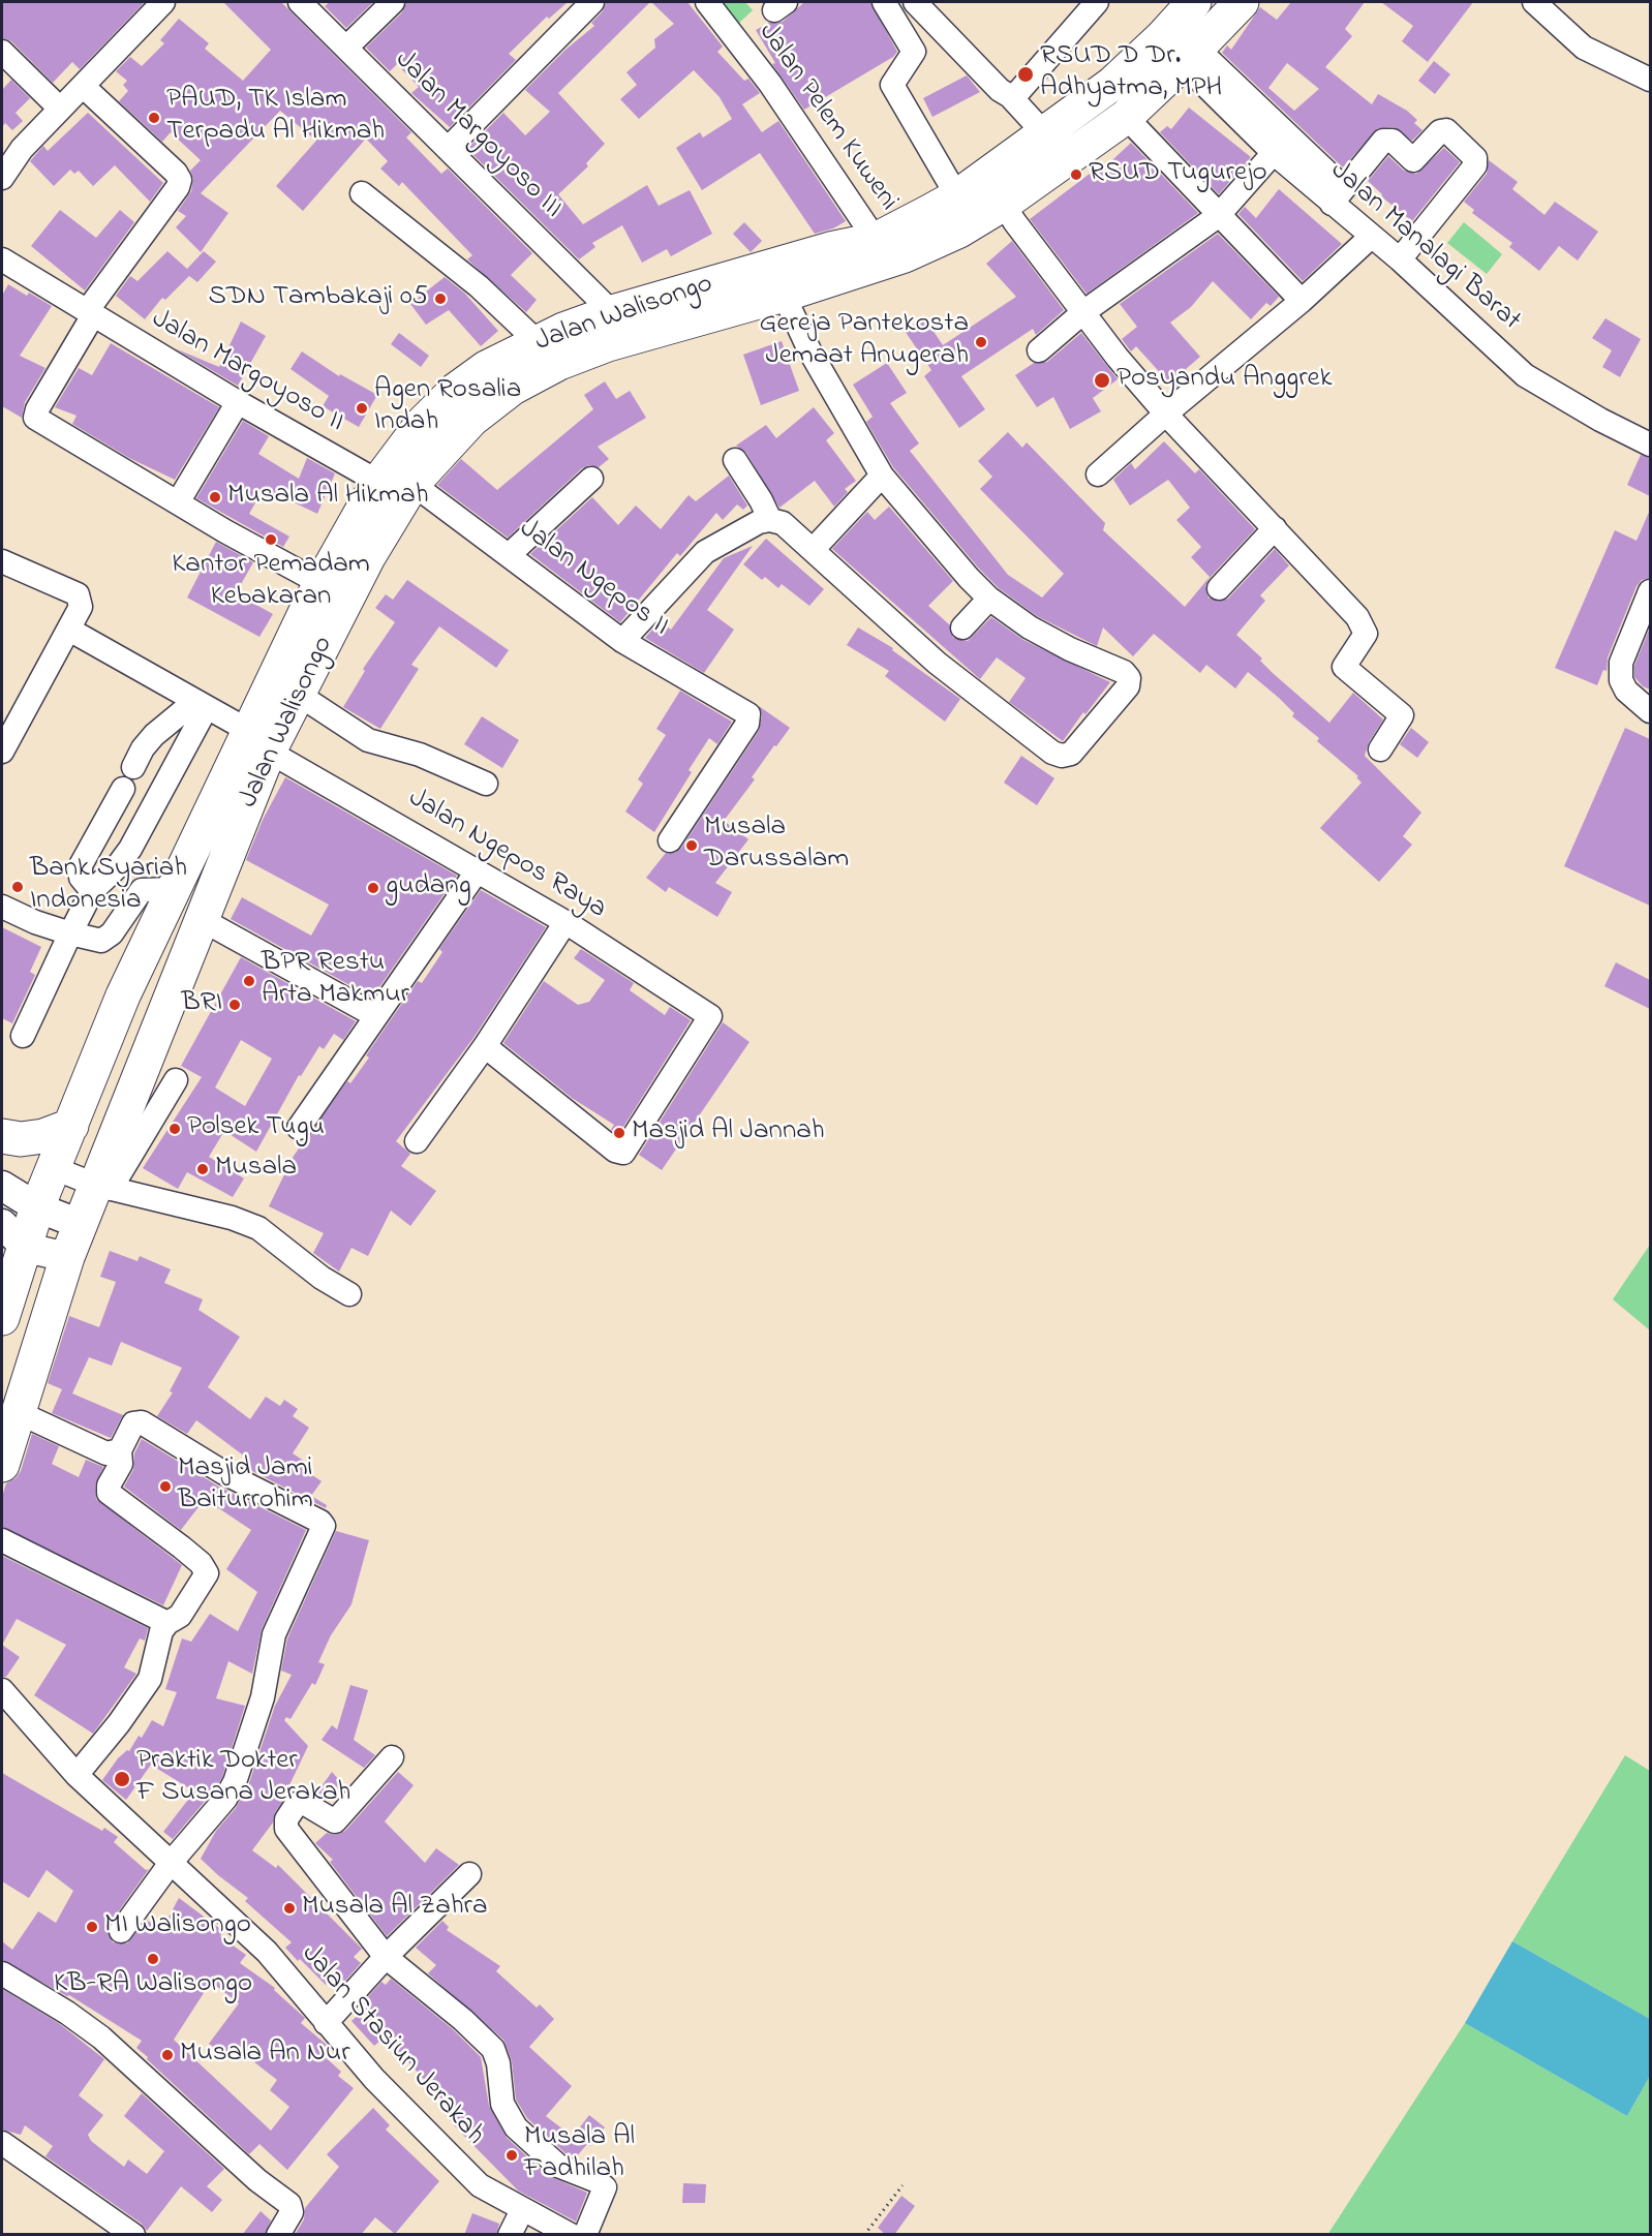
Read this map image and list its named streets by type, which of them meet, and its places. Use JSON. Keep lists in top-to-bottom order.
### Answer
{
  "streets": {
    "highway": ["Jalan Walisongo"],
    "street": [
      "Jalan Pelem Kuweni",
      "Jalan Margoyoso III",
      "Jalan Manalagi Barat",
      "Jalan Margoyoso II",
      "Jalan Ngepos II",
      "Jalan Ngepos Raya",
      "Jalan Stasiun Jerakah"
    ]
  },
  "crossings": [
    ["Jalan Pelem Kuweni", "Jalan Walisongo"],
    ["Jalan Margoyoso III", "Jalan Walisongo"],
    ["Jalan Manalagi Barat", "Jalan Walisongo"],
    ["Jalan Walisongo", "Jalan Margoyoso II"],
    ["Jalan Walisongo", "Jalan Ngepos II"],
    ["Jalan Walisongo", "Jalan Ngepos Raya"]
  ],
  "places": [
    "RSUD D Dr. Adhyatma, MPH",
    "PAUD, TK Islam Terpadu Al Hikmah",
    "RSUD Tugurejo",
    "SDN Tambakaji 05",
    "Gereja Pantekosta Jemaat Anugerah",
    "Posyandu Anggrek",
    "Agen Rosalia Indah",
    "Musala Al Hikmah",
    "Kantor Pemadam Kebakaran",
    "Musala Darussalam",
    "Bank Syariah Indonesia",
    "gudang",
    "BPR Restu Arta Makmur",
    "BRI",
    "Polsek Tugu",
    "Masjid Al Jannah",
    "Musala",
    "Masjid Jami Baiturrohim",
    "Praktik Dokter F Susana Jerakah",
    "Musala Al Zahra",
    "MI Walisongo",
    "KB-RA Walisongo",
    "Musala An Nur",
    "Musala Al Fadhilah"
  ]
}
